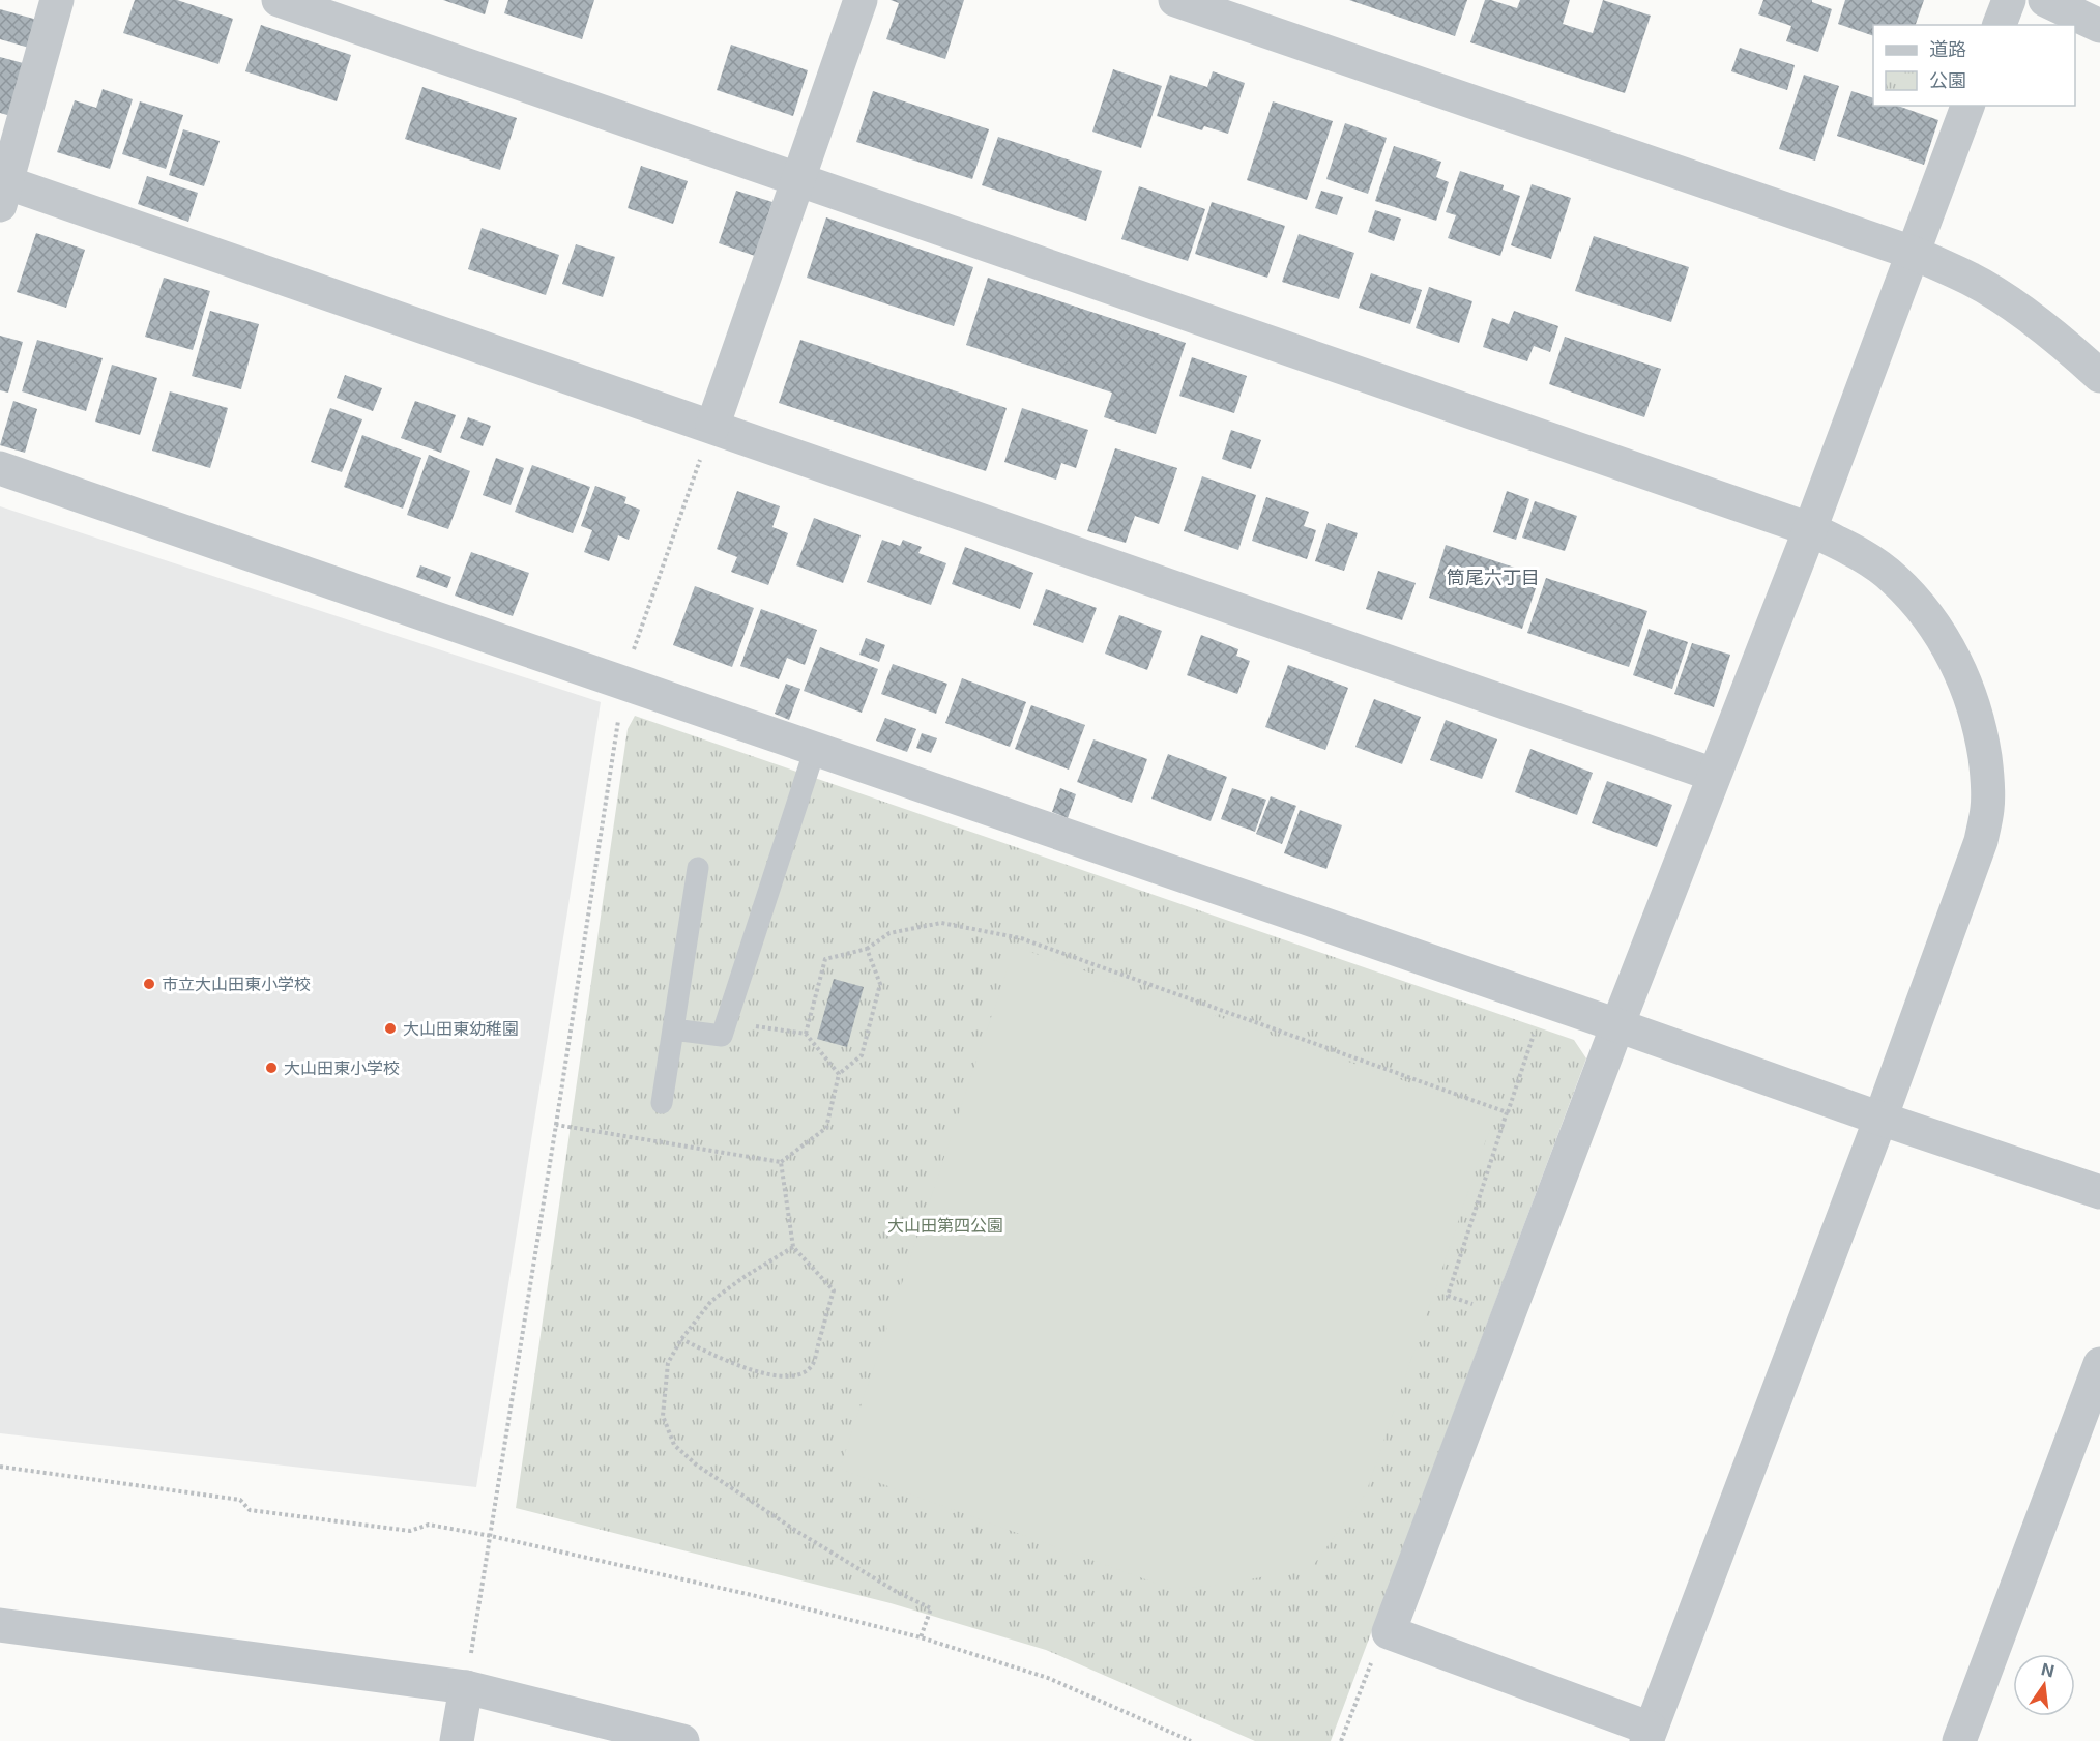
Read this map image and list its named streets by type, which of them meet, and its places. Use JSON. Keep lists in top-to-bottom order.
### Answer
{
  "districts": ["筒尾六丁目"],
  "parks": ["大山田第四公園"],
  "places": ["市立大山田東小学校", "大山田東幼稚園", "大山田東小学校"],
  "legend": ["道路", "公園"],
  "north": "top"
}
